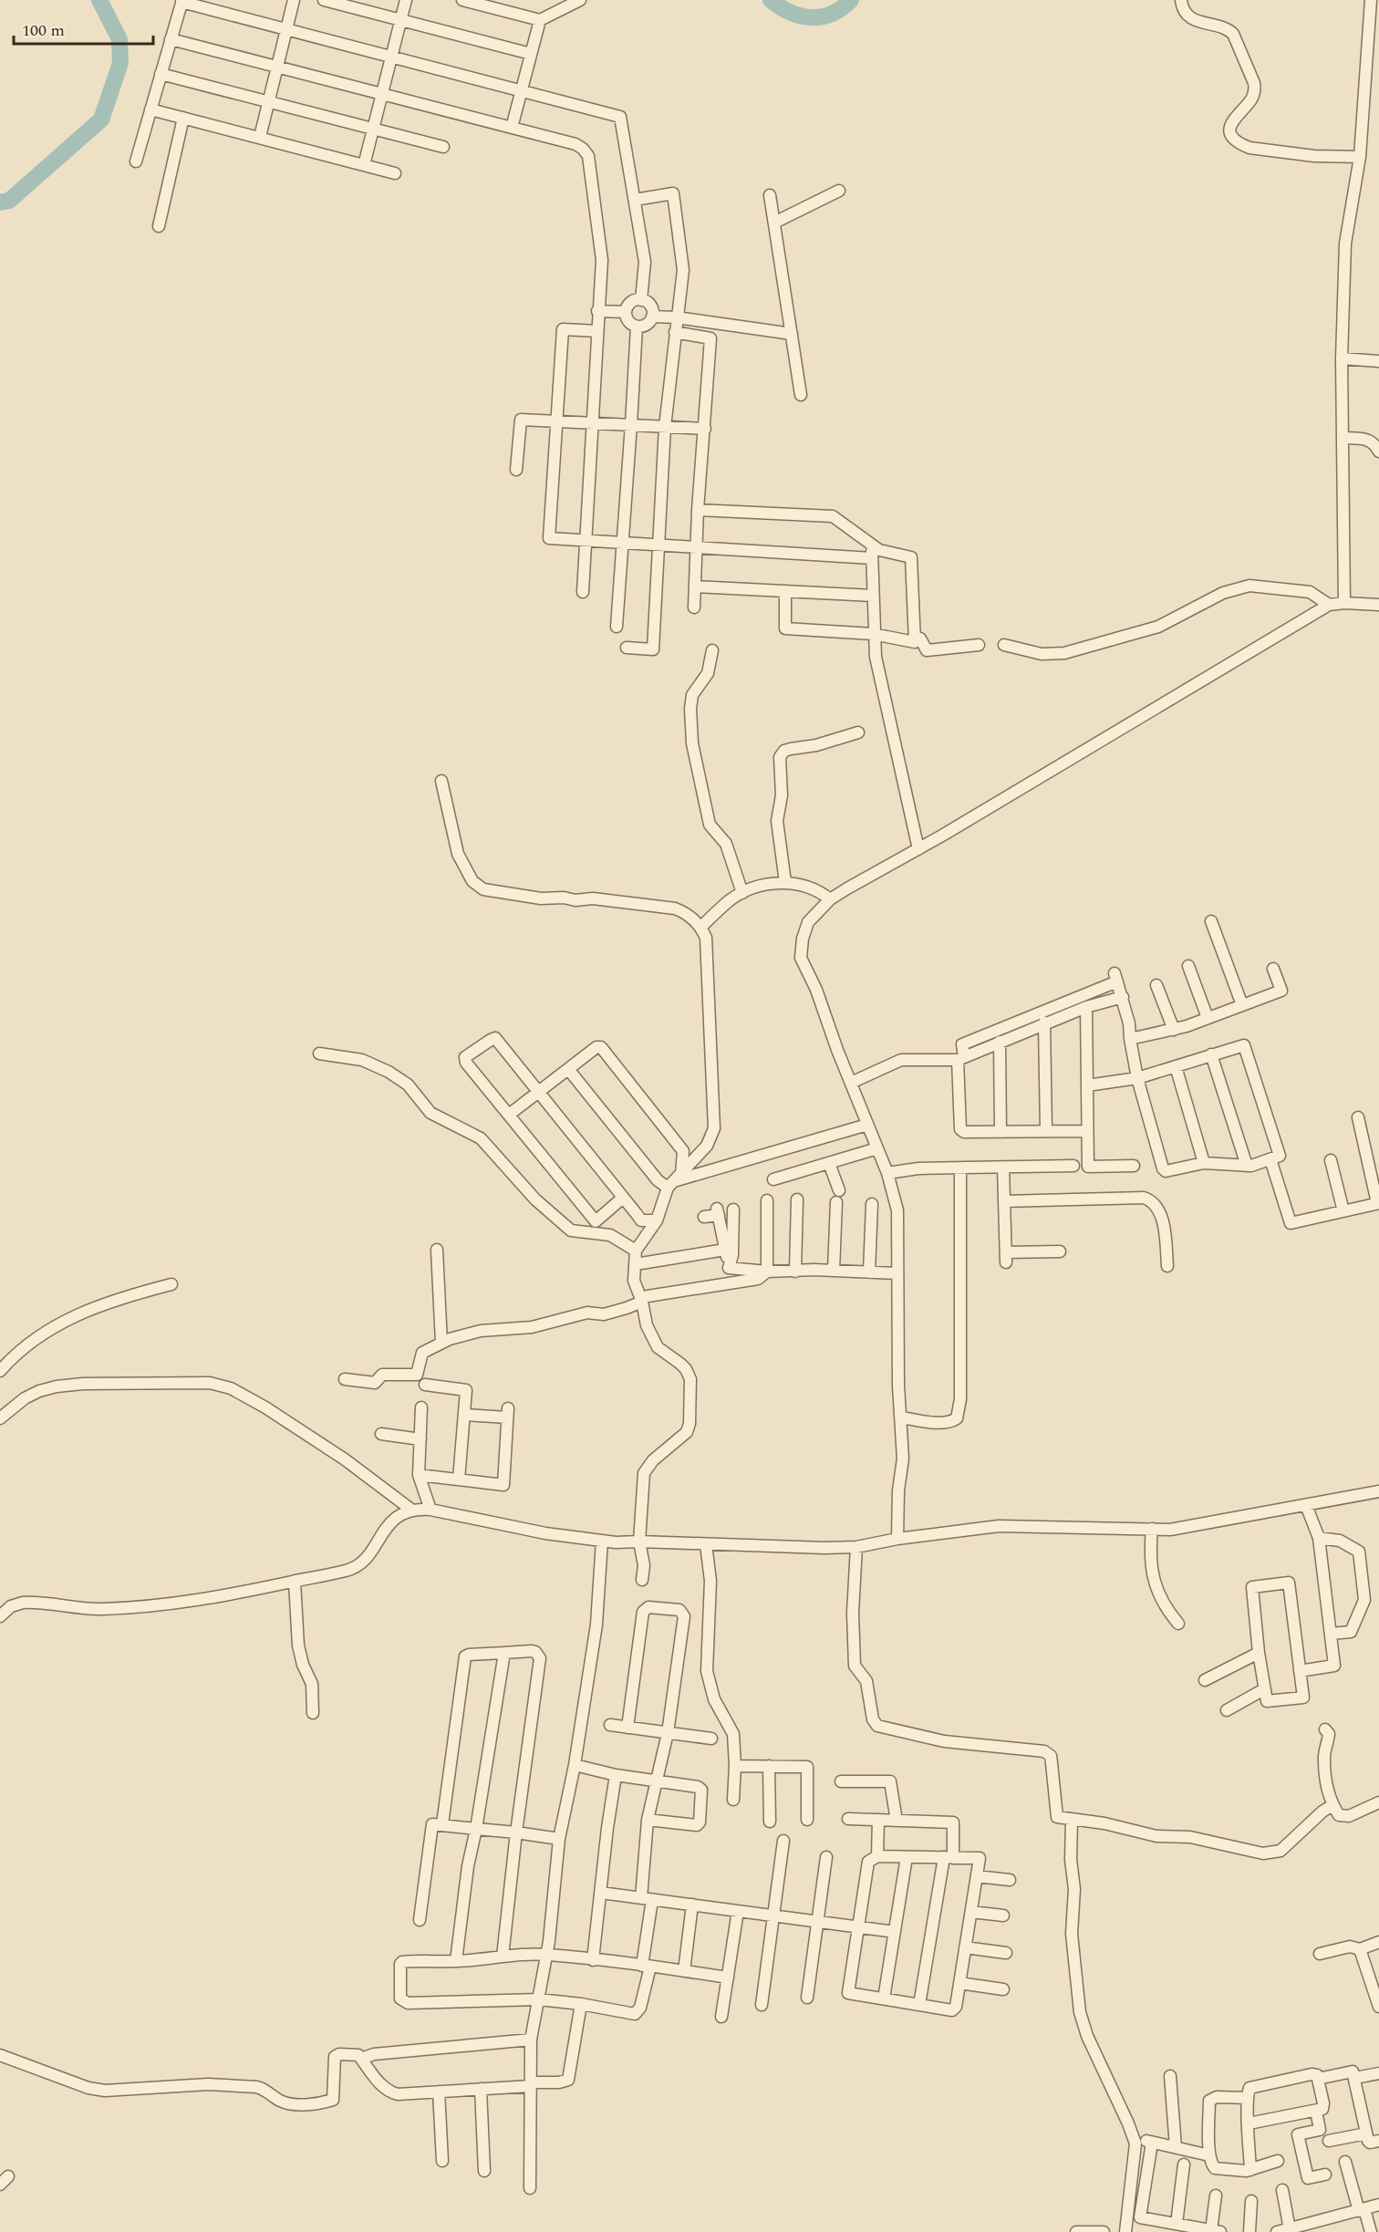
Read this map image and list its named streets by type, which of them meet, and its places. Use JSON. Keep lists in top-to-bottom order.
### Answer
{
  "scale_bar": "100 m"
}
